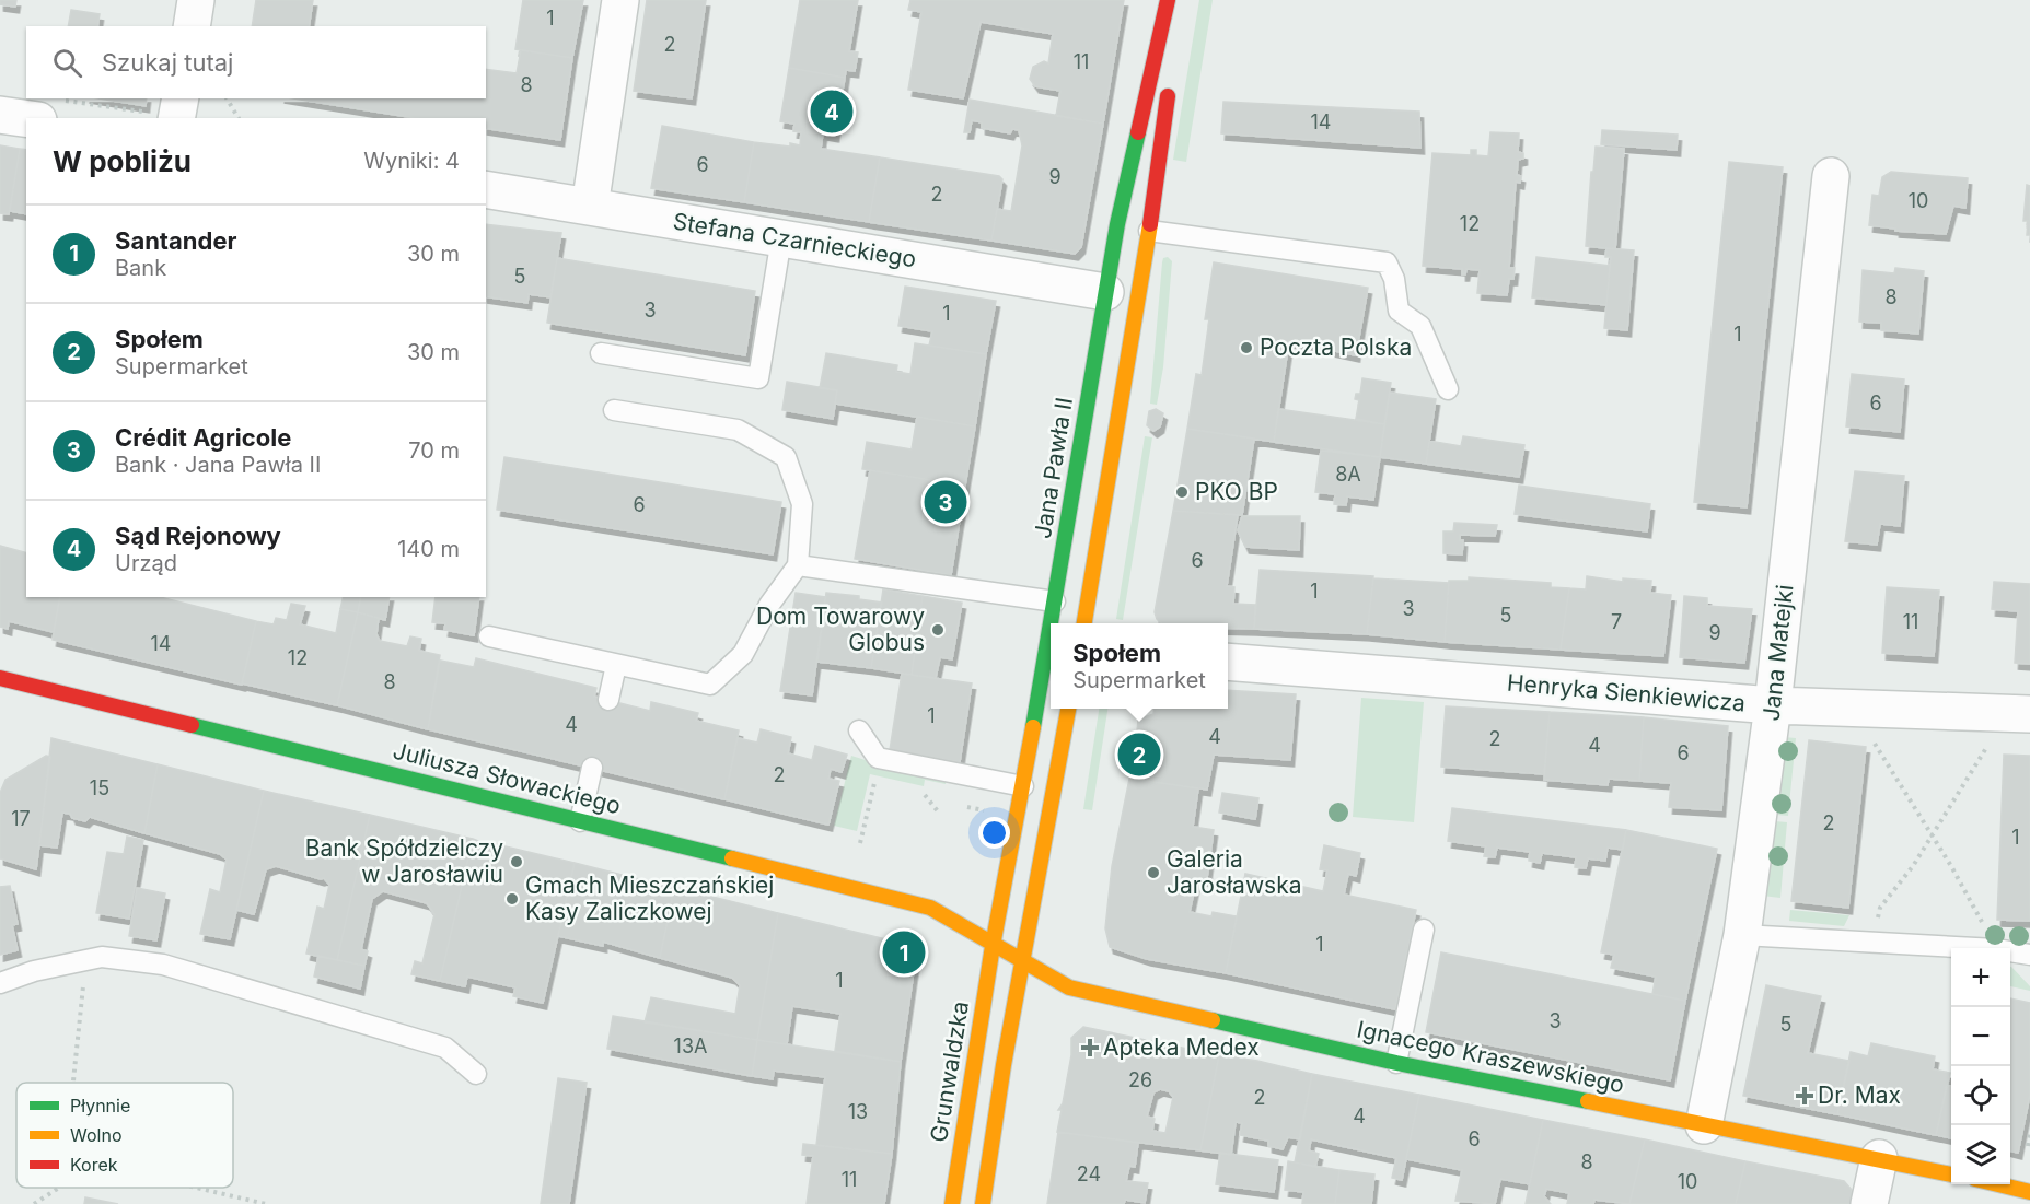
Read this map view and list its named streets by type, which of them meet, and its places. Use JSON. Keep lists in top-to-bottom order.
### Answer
{
  "streets": {
    "main road": [
      "Jana Pawła II",
      "Juliusza Słowackiego",
      "Ignacego Kraszewskiego",
      "Grunwaldzka"
    ],
    "street": ["Stefana Czarnieckiego", "Jana Matejki", "Henryka Sienkiewicza"]
  },
  "crossings": [
    ["Stefana Czarnieckiego", "Jana Pawła II"],
    ["Jana Pawła II", "Juliusza Słowackiego"],
    ["Jana Pawła II", "Grunwaldzka"],
    ["Jana Matejki", "Henryka Sienkiewicza"],
    ["Jana Matejki", "Ignacego Kraszewskiego"],
    ["Juliusza Słowackiego", "Ignacego Kraszewskiego"],
    ["Juliusza Słowackiego", "Grunwaldzka"]
  ],
  "places": {
    "other": [
      "Poczta Polska",
      "PKO BP",
      "Dom Towarowy Globus",
      "Bank Spółdzielczy w Jarosławiu",
      "Galeria Jarosławska",
      "Gmach Mieszczańskiej Kasy Zaliczkowej"
    ],
    "health": ["Apteka Medex", "Dr. Max"]
  },
  "house_numbers": [
    "1",
    "2",
    "11",
    "8",
    "14",
    "6",
    "9",
    "2",
    "10",
    "12",
    "5",
    "8",
    "3",
    "1",
    "1",
    "6",
    "8A",
    "6",
    "6",
    "1",
    "3",
    "5",
    "7",
    "11",
    "9",
    "14",
    "12",
    "8",
    "1",
    "4",
    "4",
    "2",
    "4",
    "6",
    "2",
    "15",
    "17",
    "2",
    "1",
    "1",
    "1",
    "3",
    "5",
    "13A",
    "26",
    "2",
    "13",
    "4",
    "6",
    "8",
    "24",
    "11",
    "10"
  ],
  "legend": ["Płynnie", "Wolno", "Korek"],
  "page": {
    "search": "Szukaj tutaj",
    "pins": [
      "4",
      "3",
      "2",
      "1"
    ],
    "heading": ["W pobliżu", "Wyniki: 4"],
    "list": [
      {
        "mark": "1",
        "name": "Santander",
        "note": "Bank",
        "value": "30 m"
      },
      {
        "mark": "2",
        "name": "Społem",
        "note": "Supermarket",
        "value": "30 m"
      },
      {
        "mark": "3",
        "name": "Crédit Agricole",
        "note": "Bank · Jana Pawła II",
        "value": "70 m"
      },
      {
        "mark": "4",
        "name": "Sąd Rejonowy",
        "note": "Urząd",
        "value": "140 m"
      }
    ],
    "popup": ["Społem", "Supermarket"],
    "map_buttons": ["+", "−"]
  }
}
